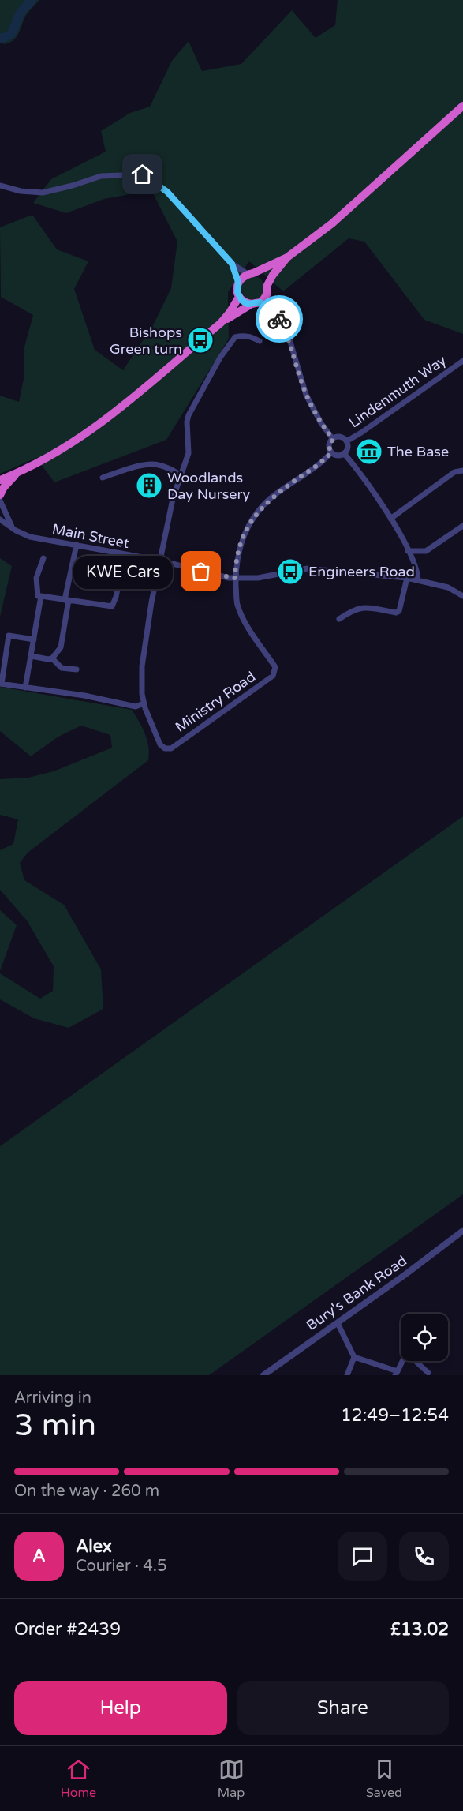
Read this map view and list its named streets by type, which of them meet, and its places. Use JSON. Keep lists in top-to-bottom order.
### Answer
{
  "streets": {
    "street": [
      "Lindenmuth Way",
      "Main Street",
      "Ministry Road",
      "Bury's Bank Road"
    ]
  },
  "crossings": [
    ["Main Street", "Ministry Road"]
  ],
  "places": {
    "bus stop": ["Bishops Green turn", "Engineers Road"],
    "museum": ["The Base"],
    "building": ["Woodlands Day Nursery"],
    "other": ["KWE Cars"]
  },
  "page": {
    "bubble": "KWE Cars",
    "heading": ["3 min", "Arriving in", "12:49–12:54"],
    "panel": [
      "Alex",
      "Courier · 4.5",
      "Order #2439",
      "£13.02"
    ],
    "bar": "On the way · 260 m",
    "round": "A",
    "buttons": ["Help", "Share"],
    "tabs": ["Home", "Map", "Saved"]
  }
}
